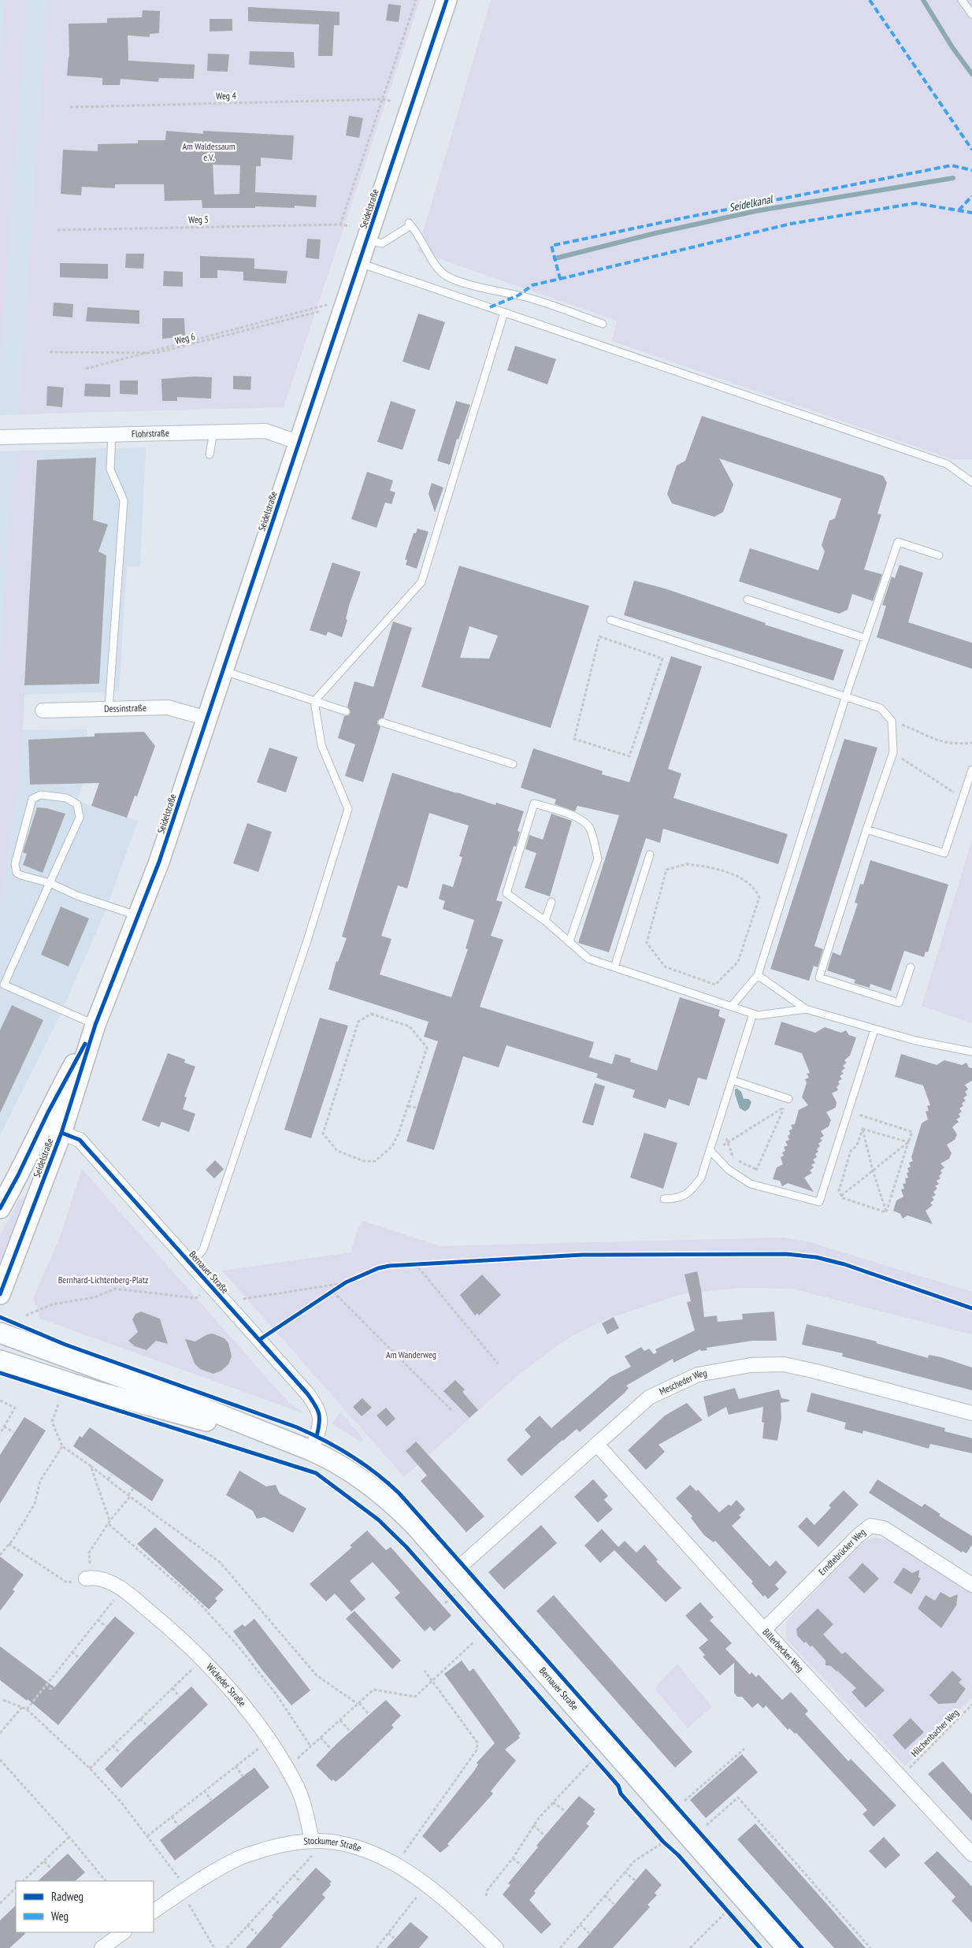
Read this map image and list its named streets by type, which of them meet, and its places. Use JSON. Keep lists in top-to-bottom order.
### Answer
{
  "streets": {
    "main road": ["Seidelstraße", "Bernauer Straße"],
    "street": [
      "Flohrstraße",
      "Dessinstraße",
      "Mescheder Weg",
      "Erndtebrücker Weg",
      "Billerbecker Weg",
      "Wickeder Straße",
      "Stockumer Straße"
    ],
    "path": [
      "Weg 4",
      "Weg 5",
      "Weg 6",
      "Hilchenbacher Weg"
    ]
  },
  "crossings": [
    ["Seidelstraße", "Flohrstraße"],
    ["Seidelstraße", "Dessinstraße"],
    ["Seidelstraße", "Bernauer Straße"],
    ["Bernauer Straße", "Mescheder Weg"],
    ["Mescheder Weg", "Billerbecker Weg"],
    ["Erndtebrücker Weg", "Billerbecker Weg"],
    ["Wickeder Straße", "Stockumer Straße"]
  ],
  "water": ["Seidelkanal"],
  "parks": ["Am Waldessaum e.V.", "Bernhard-Lichtenberg-Platz", "Am Wanderweg"],
  "legend": ["Radweg", "Weg"]
}
